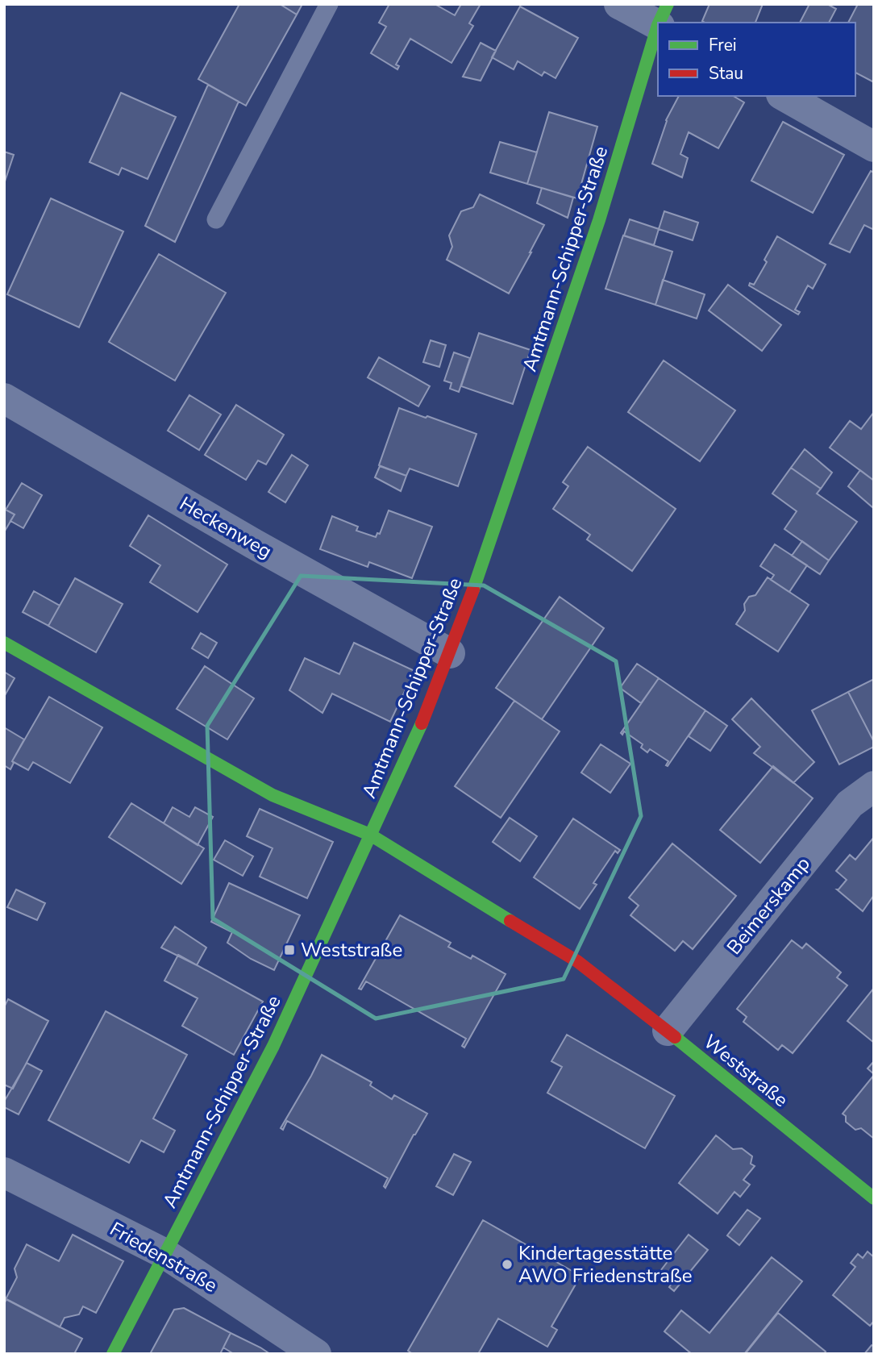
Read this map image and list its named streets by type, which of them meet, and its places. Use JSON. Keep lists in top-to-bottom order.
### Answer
{
  "streets": {
    "street": [
      "Amtmann-Schipper-Straße",
      "Heckenweg",
      "Beimerskamp",
      "Weststraße",
      "Friedenstraße"
    ]
  },
  "crossings": [
    ["Amtmann-Schipper-Straße", "Heckenweg"],
    ["Amtmann-Schipper-Straße", "Weststraße"],
    ["Amtmann-Schipper-Straße", "Friedenstraße"],
    ["Beimerskamp", "Weststraße"]
  ],
  "places": {
    "transit": ["Weststraße"],
    "other": ["Kindertagesstätte AWO Friedenstraße"]
  },
  "legend": ["Frei", "Stau"]
}
